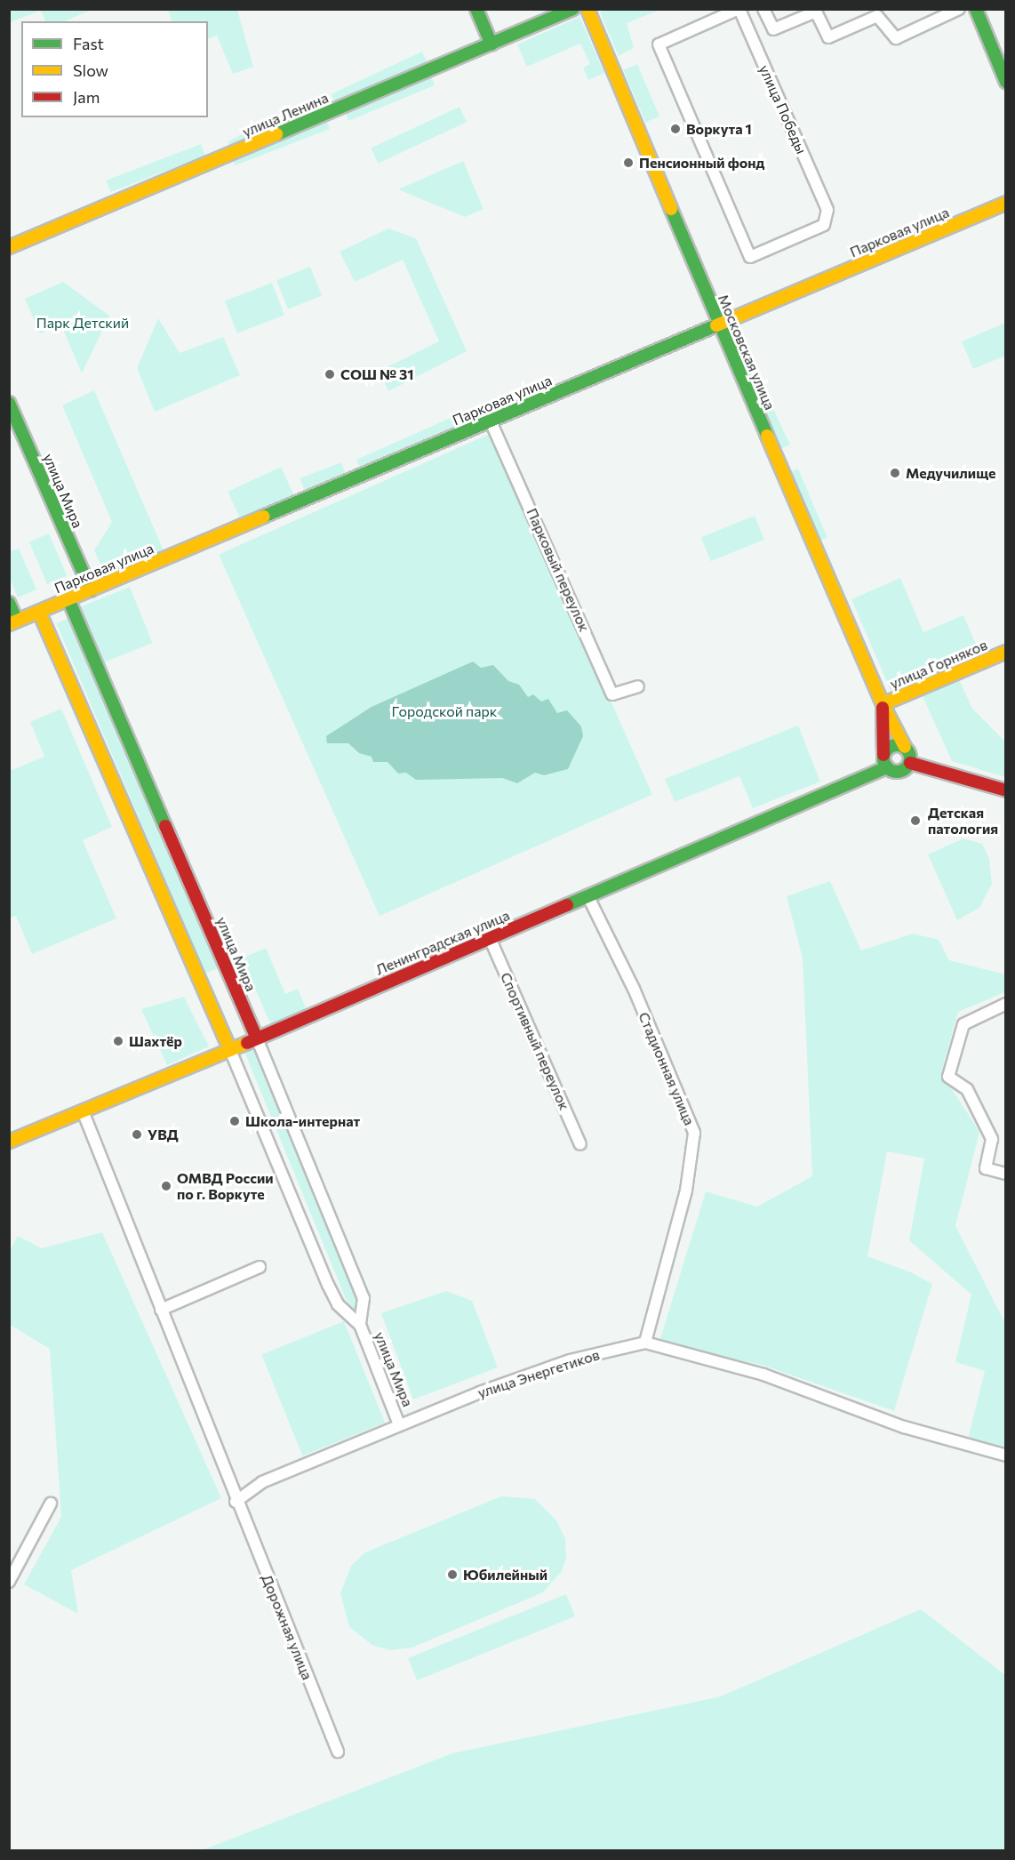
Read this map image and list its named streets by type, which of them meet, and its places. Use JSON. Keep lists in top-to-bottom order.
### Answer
{
  "streets": {
    "main road": [
      "улица Ленина",
      "Парковая улица",
      "Московская улица",
      "улица Мира",
      "улица Горняков",
      "Ленинградская улица"
    ],
    "street": [
      "улица Победы",
      "Парковый переулок",
      "Спортивный переулок",
      "Стадионная улица",
      "улица Энергетиков",
      "Дорожная улица"
    ]
  },
  "crossings": [
    ["Парковая улица", "Московская улица"],
    ["Парковая улица", "улица Мира"],
    ["Парковая улица", "Парковый переулок"],
    ["Московская улица", "улица Горняков"],
    ["Московская улица", "Ленинградская улица"],
    ["улица Мира", "Ленинградская улица"],
    ["улица Мира", "улица Энергетиков"],
    ["Ленинградская улица", "Спортивный переулок"],
    ["Ленинградская улица", "Стадионная улица"],
    ["Ленинградская улица", "Дорожная улица"],
    ["Стадионная улица", "улица Энергетиков"],
    ["улица Энергетиков", "Дорожная улица"]
  ],
  "parks": ["Парк Детский", "Городской парк"],
  "places": [
    "Воркута 1",
    "Пенсионный фонд",
    "СОШ № 31",
    "Медучилище",
    "Детская патология",
    "Шахтёр",
    "Школа-интернат",
    "УВД",
    "ОМВД России по г. Воркуте",
    "Юбилейный"
  ],
  "legend": ["Fast", "Slow", "Jam"]
}
